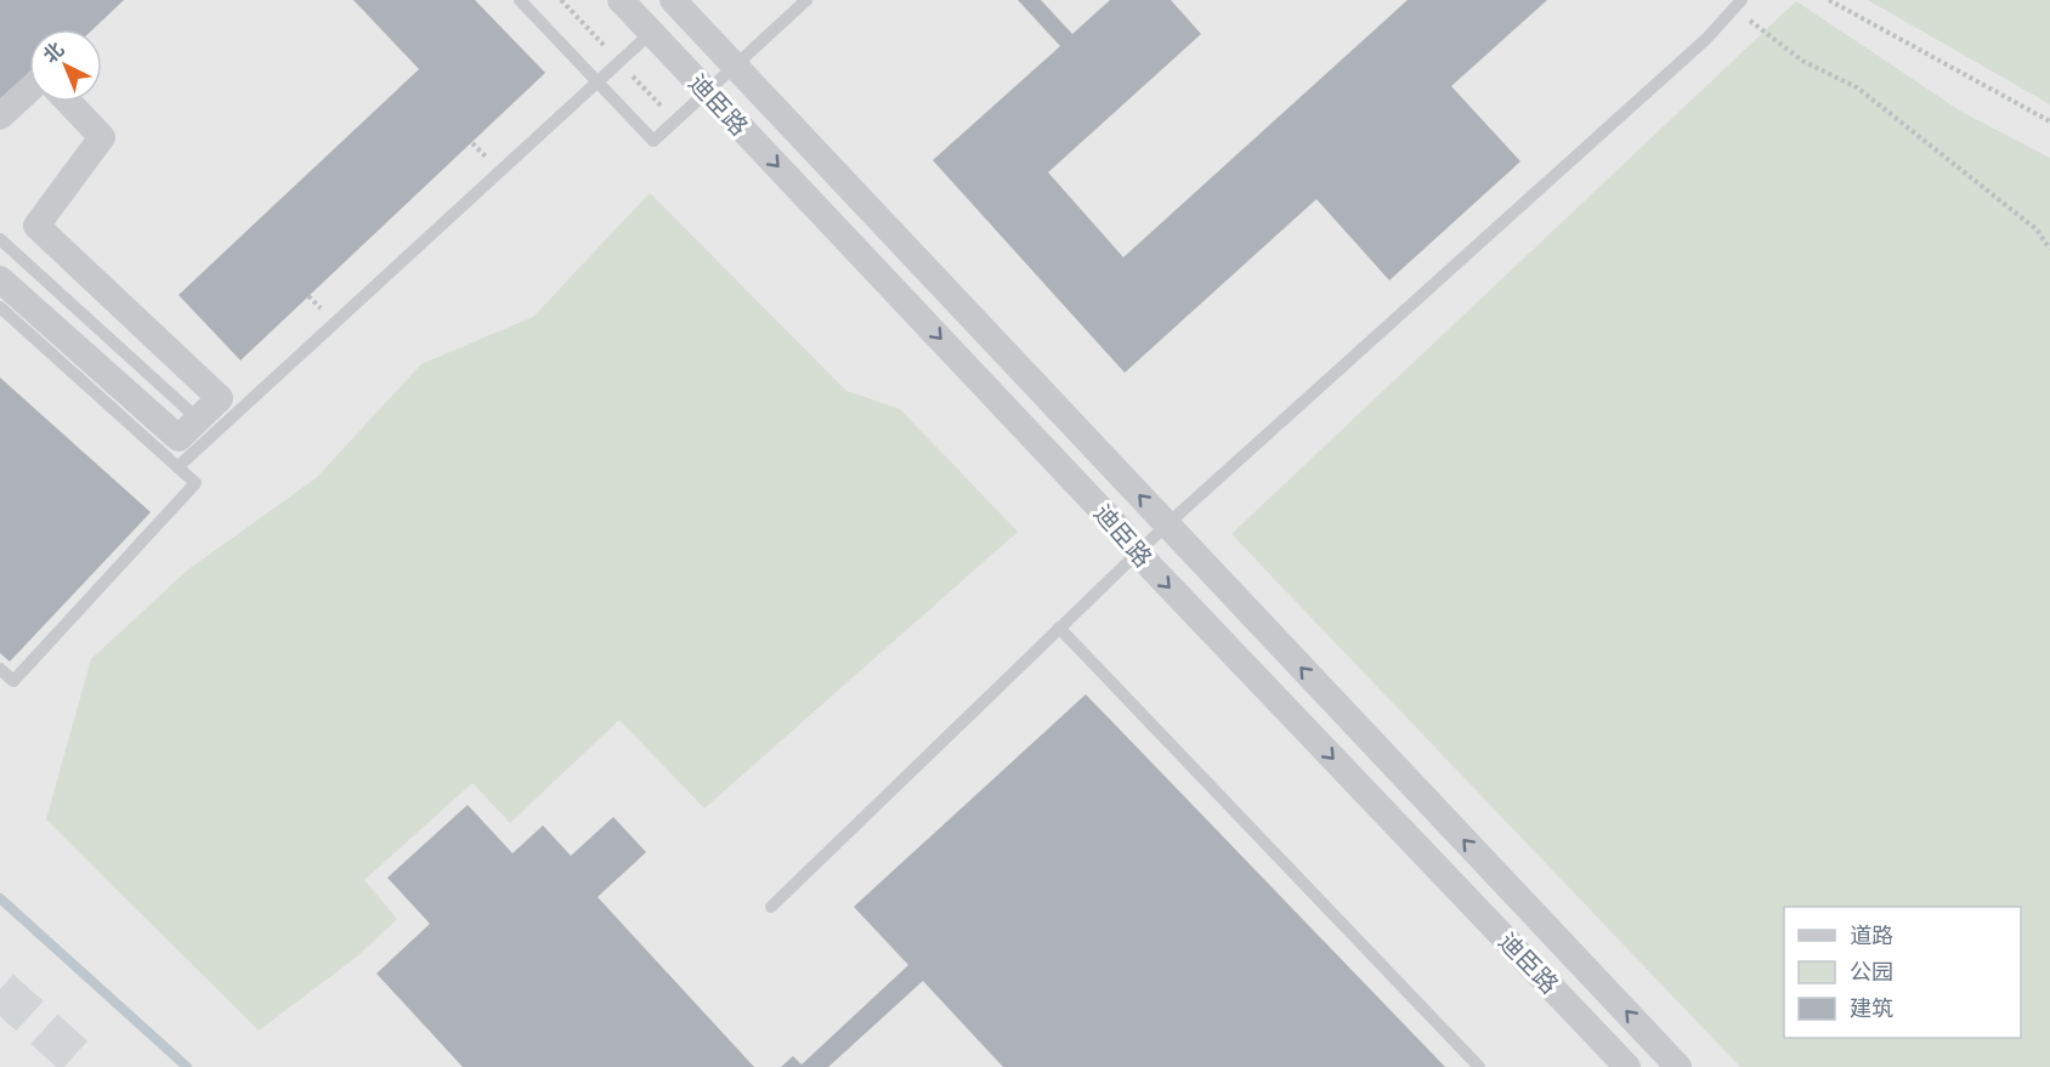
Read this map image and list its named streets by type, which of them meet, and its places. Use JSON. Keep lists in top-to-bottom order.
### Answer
{
  "streets": {
    "street": ["迪臣路"]
  },
  "legend": ["道路", "公园", "建筑"],
  "north": "top left"
}
